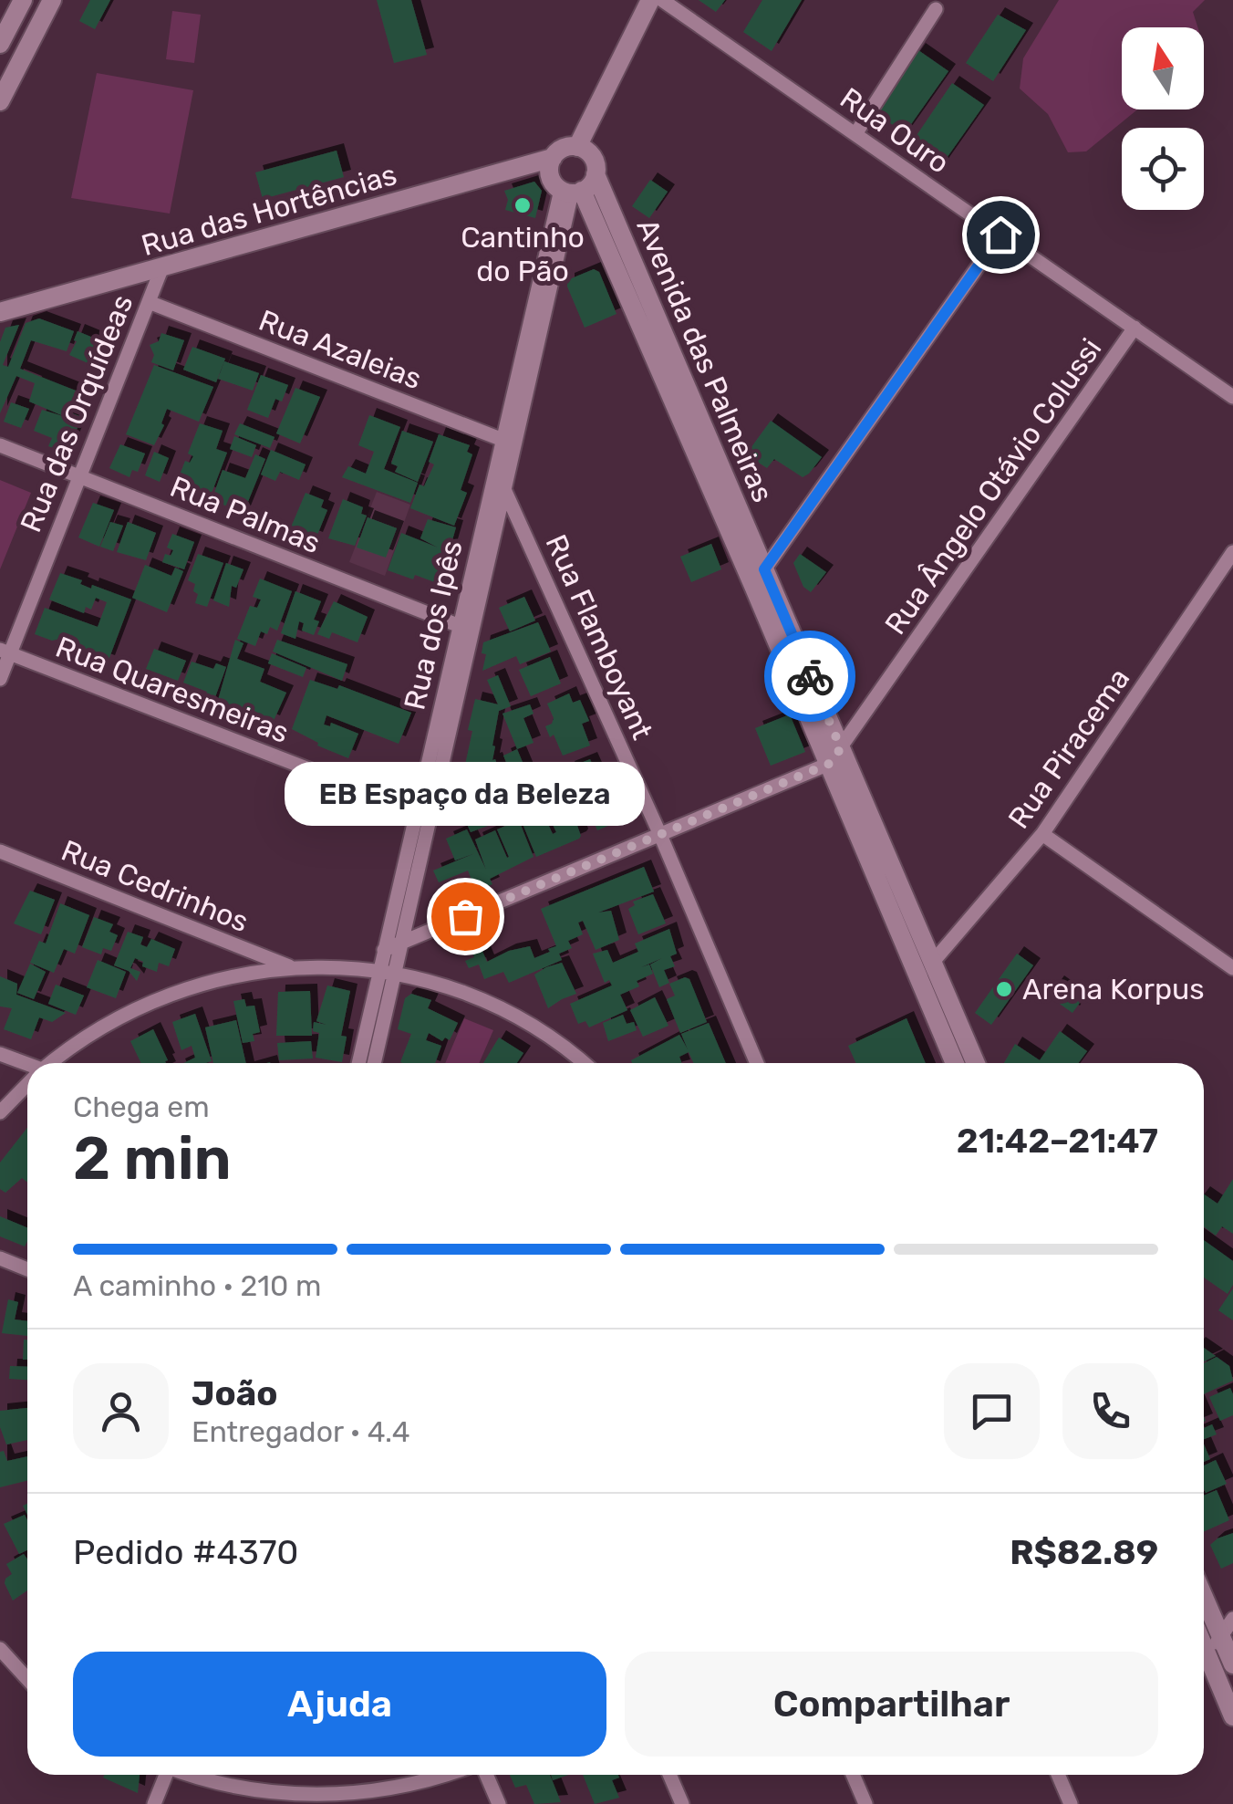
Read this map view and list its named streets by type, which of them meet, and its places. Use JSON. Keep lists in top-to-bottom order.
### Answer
{
  "streets": {
    "street": [
      "Rua Ouro",
      "Rua das Hortências",
      "Rua Azaleias",
      "Avenida das Palmeiras",
      "Rua das Orquídeas",
      "Rua Ângelo Otávio Colussi",
      "Rua Palmas",
      "Rua dos Ipês",
      "Rua Flamboyant",
      "Rua Quaresmeiras",
      "Rua Piracema",
      "Rua Cedrinhos"
    ]
  },
  "crossings": [
    ["Rua Ouro", "Rua Ângelo Otávio Colussi"],
    ["Rua das Hortências", "Avenida das Palmeiras"],
    ["Rua das Hortências", "Rua das Orquídeas"],
    ["Rua das Hortências", "Rua dos Ipês"],
    ["Rua Azaleias", "Rua das Orquídeas"],
    ["Rua Azaleias", "Rua dos Ipês"],
    ["Avenida das Palmeiras", "Rua Ângelo Otávio Colussi"],
    ["Avenida das Palmeiras", "Rua dos Ipês"],
    ["Avenida das Palmeiras", "Rua Piracema"],
    ["Rua das Orquídeas", "Rua Palmas"],
    ["Rua das Orquídeas", "Rua Quaresmeiras"],
    ["Rua Palmas", "Rua dos Ipês"],
    ["Rua dos Ipês", "Rua Flamboyant"],
    ["Rua dos Ipês", "Rua Quaresmeiras"]
  ],
  "places": ["Cantinho do Pão", "EB Espaço da Beleza", "Arena Korpus"],
  "north": "top",
  "page": {
    "bubble": "EB Espaço da Beleza",
    "heading": ["2 min", "Chega em", "21:42–21:47"],
    "panel": [
      "João",
      "Entregador · 4.4",
      "Pedido #4370",
      "R$82.89"
    ],
    "bar": "A caminho · 210 m",
    "buttons": ["Ajuda", "Compartilhar"]
  }
}
